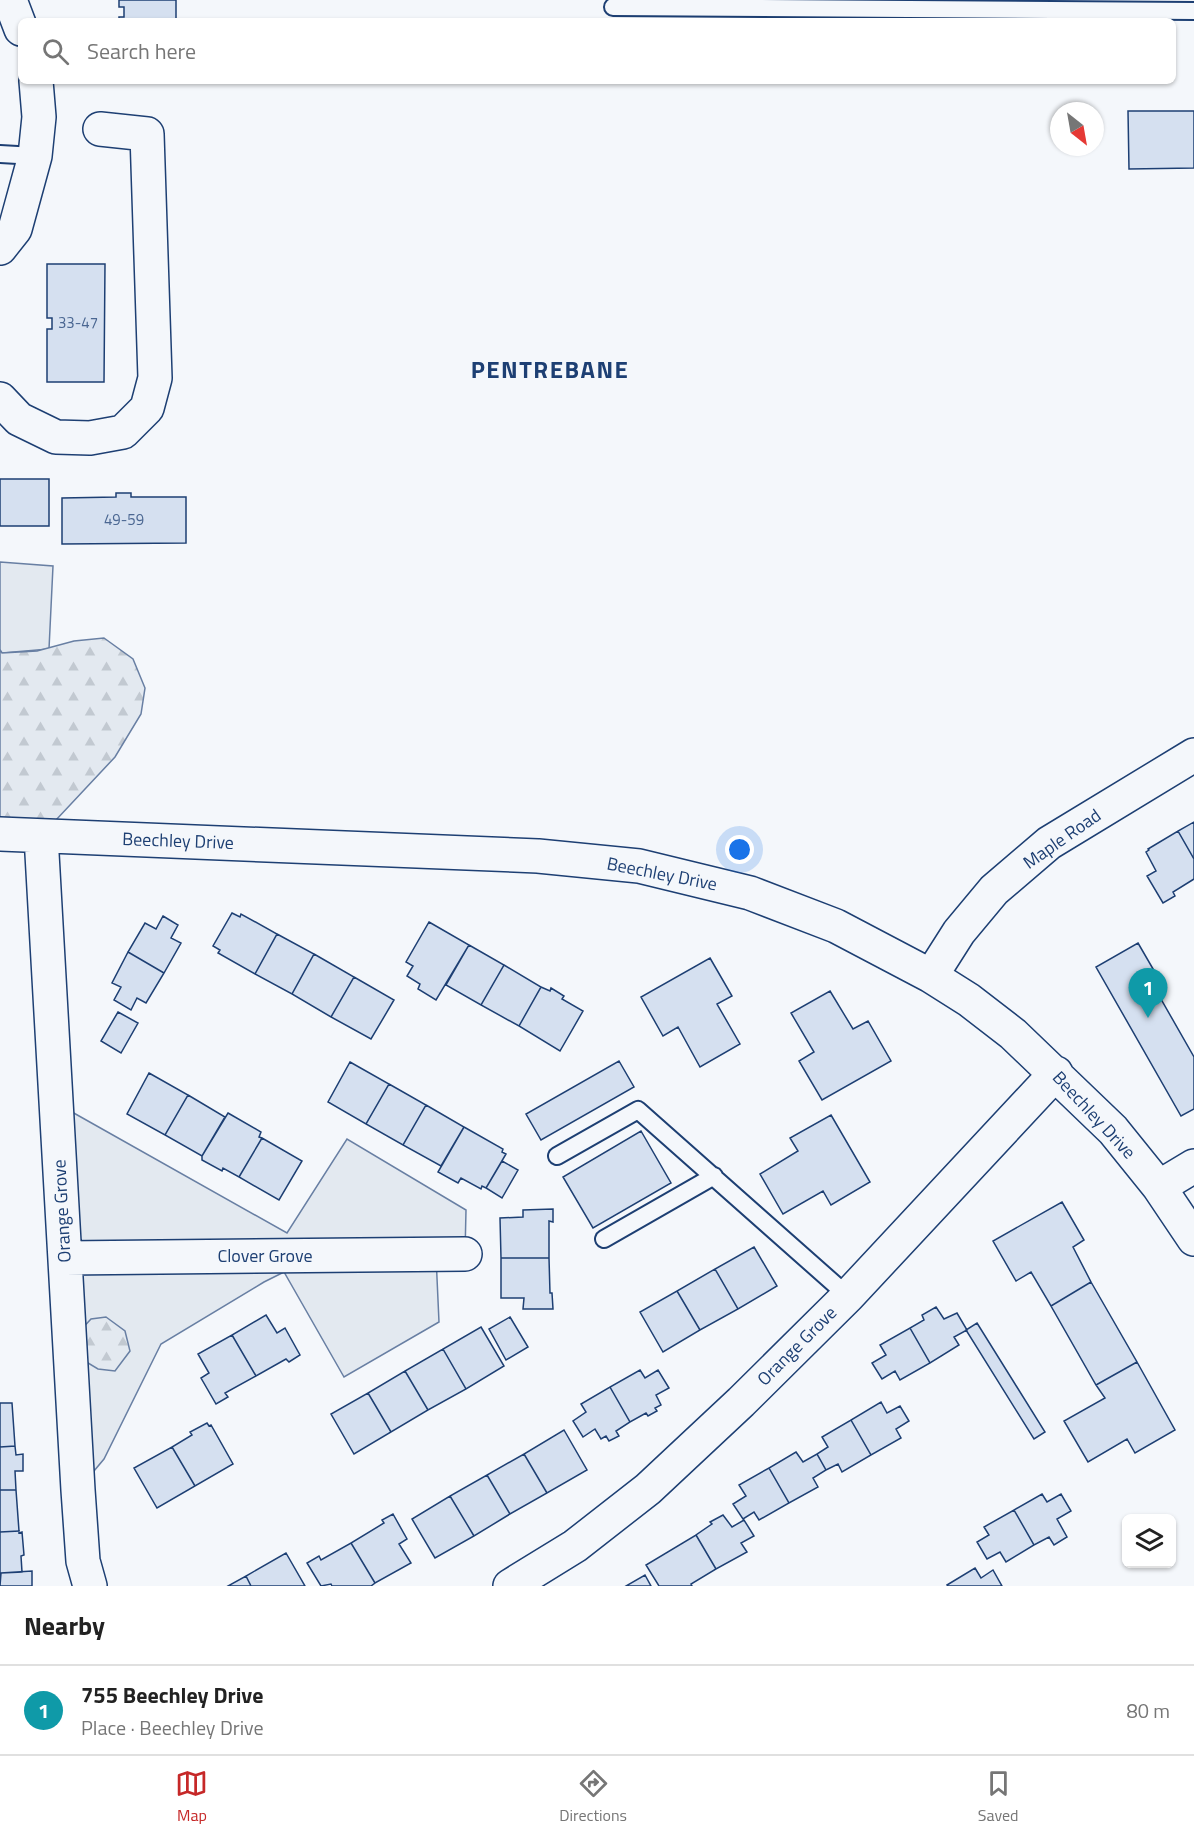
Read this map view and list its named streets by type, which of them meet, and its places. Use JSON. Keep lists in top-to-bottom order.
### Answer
{
  "streets": {
    "street": [
      "Maple Road",
      "Beechley Drive",
      "Orange Grove",
      "Clover Grove"
    ]
  },
  "crossings": [
    ["Maple Road", "Beechley Drive"],
    ["Beechley Drive", "Orange Grove"],
    ["Orange Grove", "Clover Grove"]
  ],
  "districts": ["PENTREBANE"],
  "house_numbers": ["33-47", "49-59"],
  "north": "bottom right",
  "page": {
    "search": "Search here",
    "pins": "1",
    "heading": "Nearby",
    "list": [
      {
        "mark": "1",
        "name": "755 Beechley Drive",
        "note": "Place · Beechley Drive",
        "value": "80 m"
      }
    ],
    "nav": ["Map", "Directions", "Saved"]
  }
}
